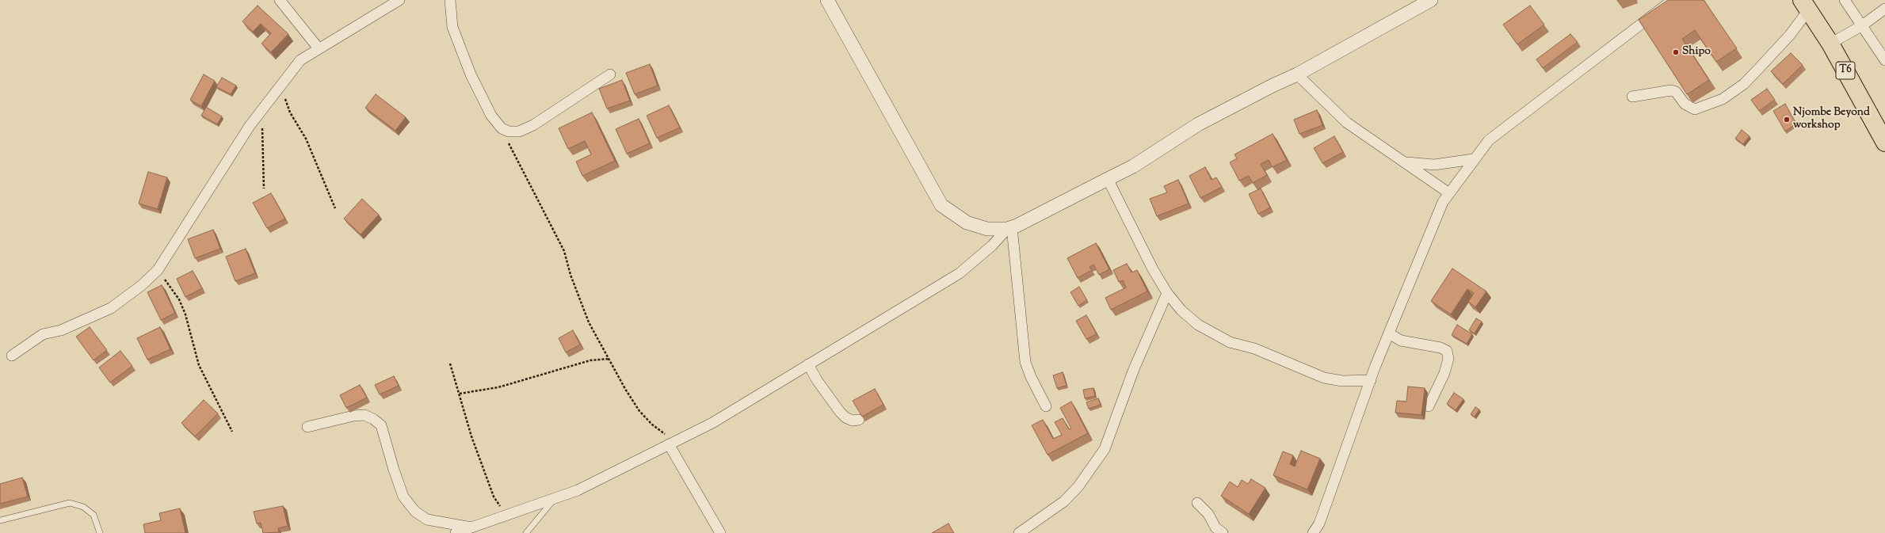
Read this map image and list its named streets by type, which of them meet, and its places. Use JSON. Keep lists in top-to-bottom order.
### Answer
{
  "streets": {
    "highway": ["T6"]
  },
  "places": ["Shipo", "Njombe Beyond workshop"]
}
